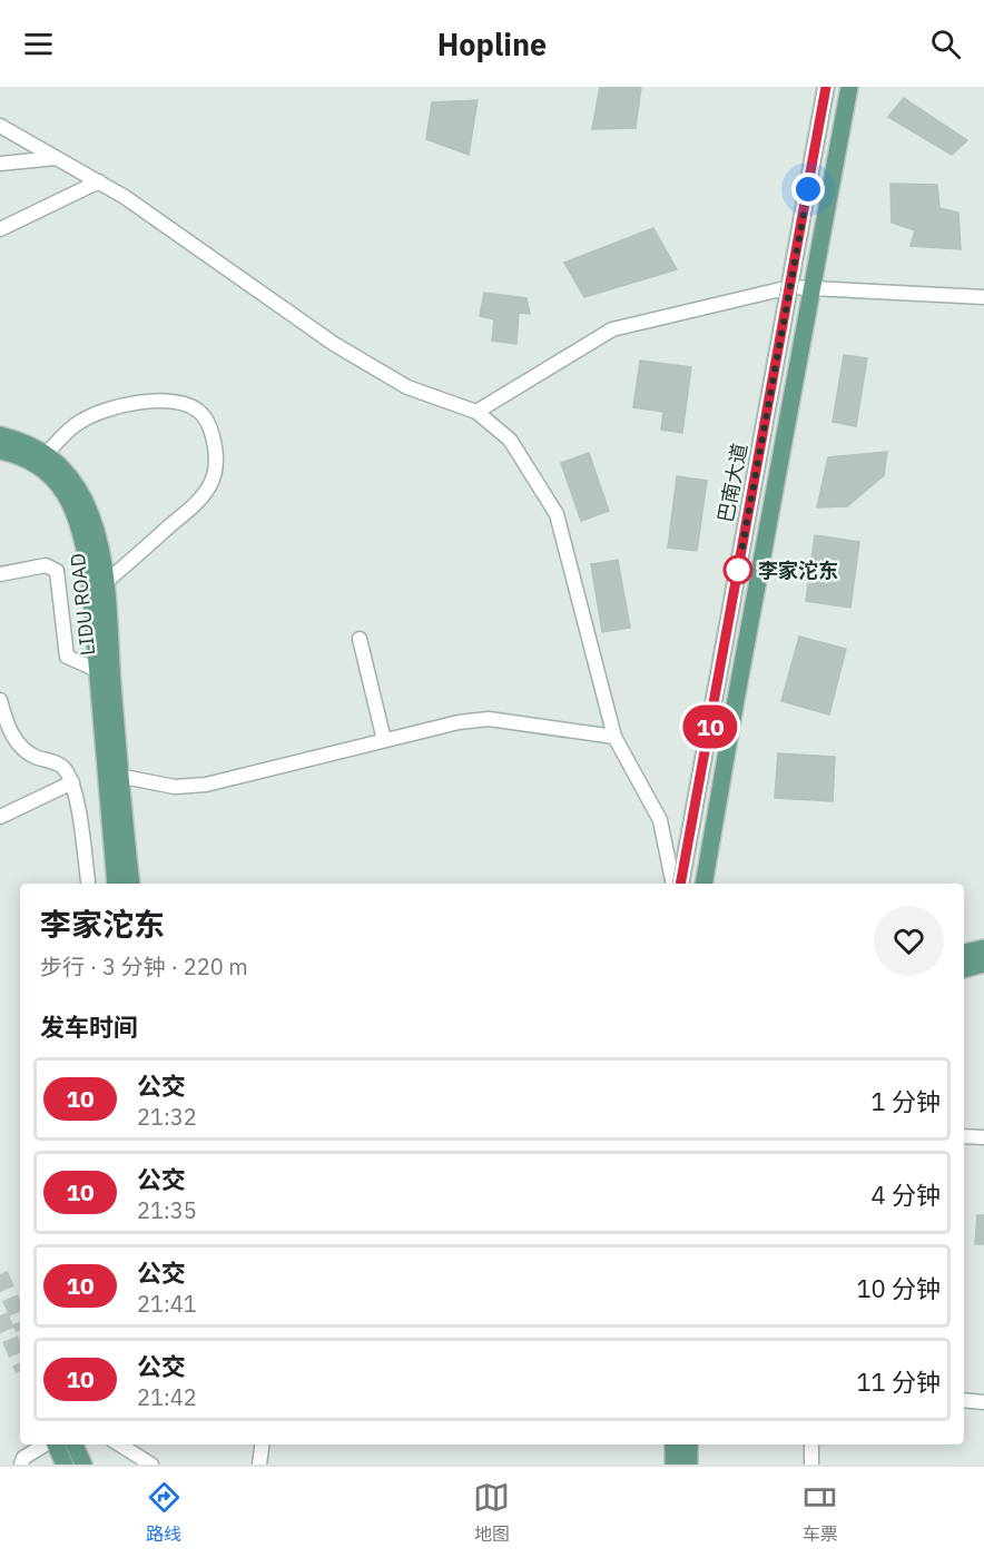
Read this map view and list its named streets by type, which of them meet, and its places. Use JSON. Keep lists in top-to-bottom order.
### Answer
{
  "streets": {
    "main road": ["巴南大道", "LIDU ROAD"]
  },
  "places": ["李家沱东"],
  "lines": ["bus line 10"],
  "page": {
    "header": "Hopline",
    "on_map": "10",
    "heading": [
      ["李家沱东", "步行 · 3 分钟 · 220 m"],
      "发车时间"
    ],
    "list": [
      {
        "mark": "10",
        "name": "公交",
        "note": "21:32",
        "value": "1 分钟"
      },
      {
        "mark": "10",
        "name": "公交",
        "note": "21:35",
        "value": "4 分钟"
      },
      {
        "mark": "10",
        "name": "公交",
        "note": "21:41",
        "value": "10 分钟"
      },
      {
        "mark": "10",
        "name": "公交",
        "note": "21:42",
        "value": "11 分钟"
      }
    ],
    "tabs": ["路线", "地图", "车票"]
  }
}
